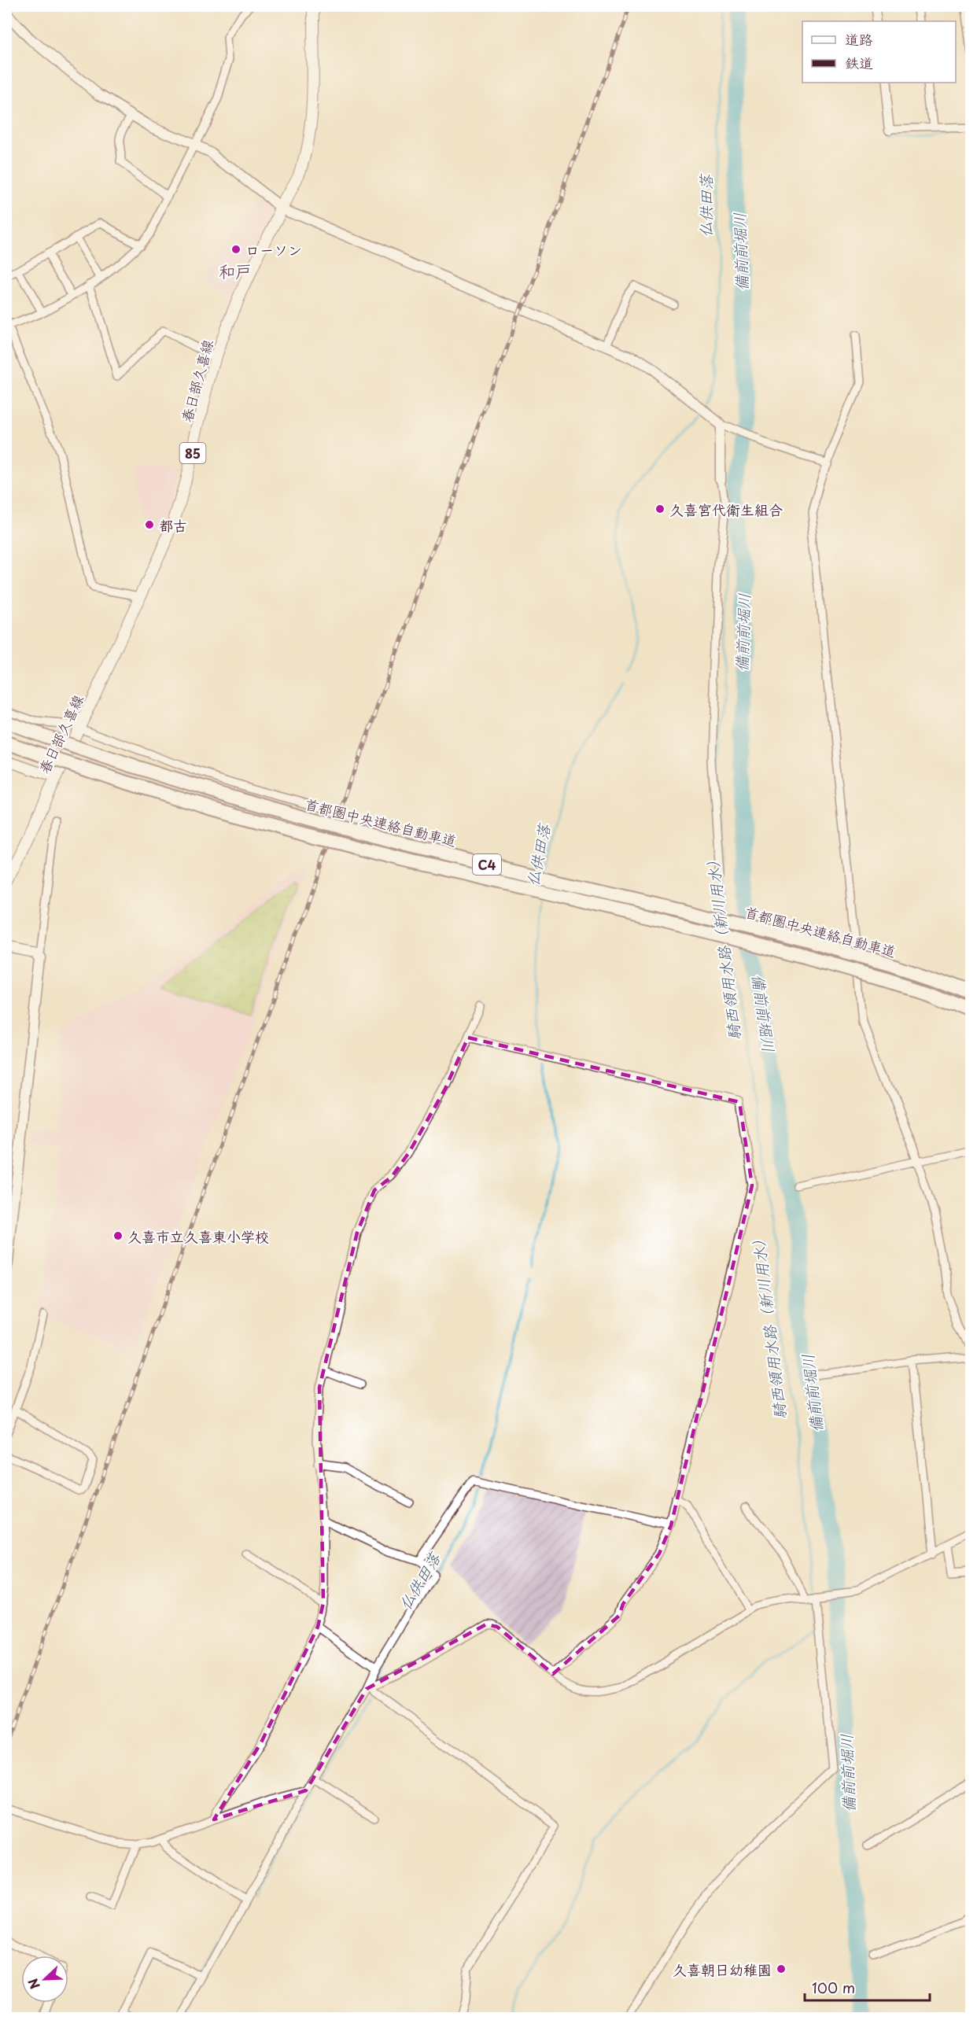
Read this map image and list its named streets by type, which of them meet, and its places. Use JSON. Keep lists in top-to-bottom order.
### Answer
{
  "streets": {
    "highway": ["首都圏中央連絡自動車道", "C4"],
    "main road": ["春日部久喜線", "85"]
  },
  "districts": ["和戸"],
  "water": ["仏供田落", "備前前堀川", "騎西領用水路（新川用水）"],
  "places": [
    "ローソン",
    "久喜宮代衛生組合",
    "都古",
    "久喜市立久喜東小学校",
    "久喜朝日幼稚園"
  ],
  "legend": ["道路", "鉄道"],
  "scale_bar": "100 m",
  "north": "bottom left"
}
